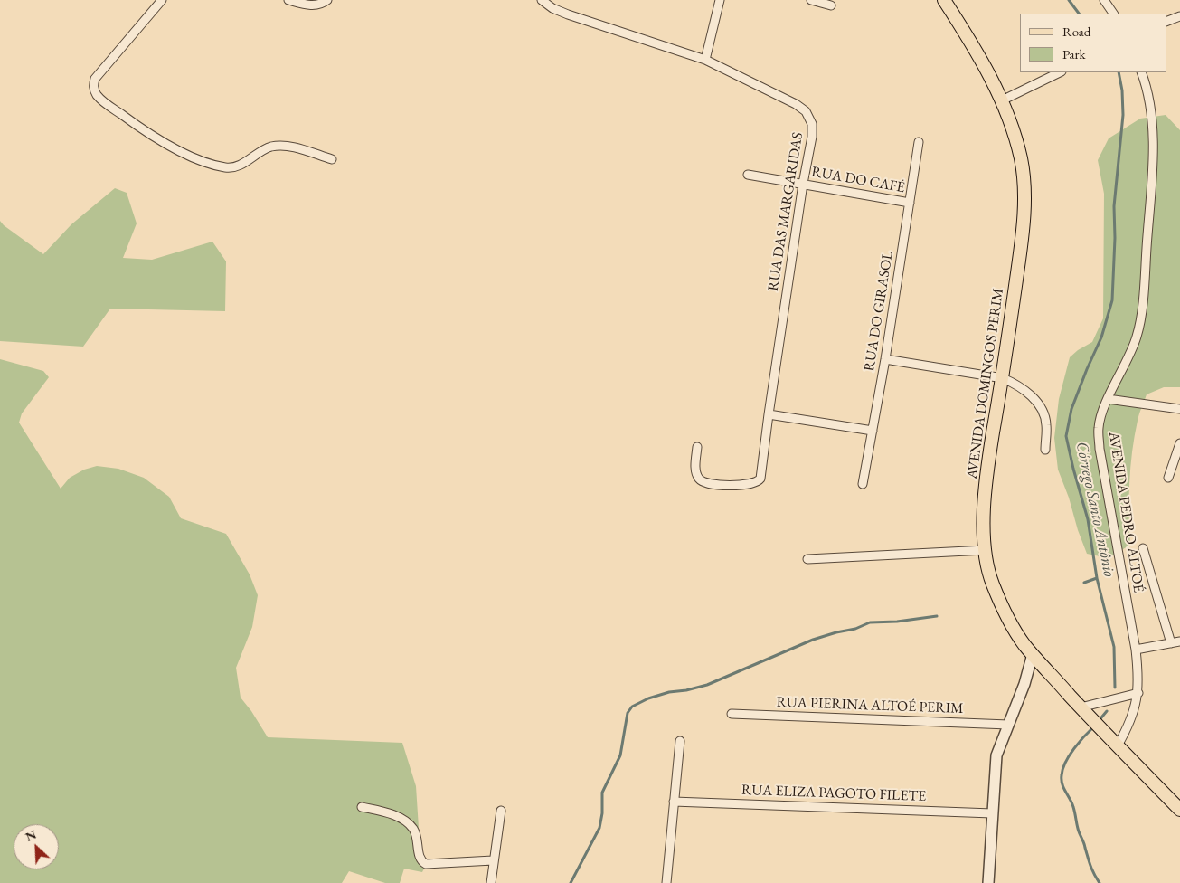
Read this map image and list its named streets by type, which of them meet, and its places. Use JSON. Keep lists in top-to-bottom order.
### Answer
{
  "streets": {
    "main road": ["AVENIDA DOMINGOS PERIM"],
    "street": [
      "RUA DO CAFÉ",
      "RUA DAS MARGARIDAS",
      "RUA DO GIRASOL",
      "AVENIDA PEDRO ALTOÉ",
      "RUA PIERINA ALTOÉ PERIM",
      "RUA ELIZA PAGOTO FILETE"
    ]
  },
  "crossings": [
    ["RUA DO CAFÉ", "RUA DAS MARGARIDAS"],
    ["RUA DO CAFÉ", "RUA DO GIRASOL"],
    ["AVENIDA DOMINGOS PERIM", "AVENIDA PEDRO ALTOÉ"]
  ],
  "water": ["Córrego Santo Antônio"],
  "legend": ["Road", "Park"],
  "north": "top left"
}
